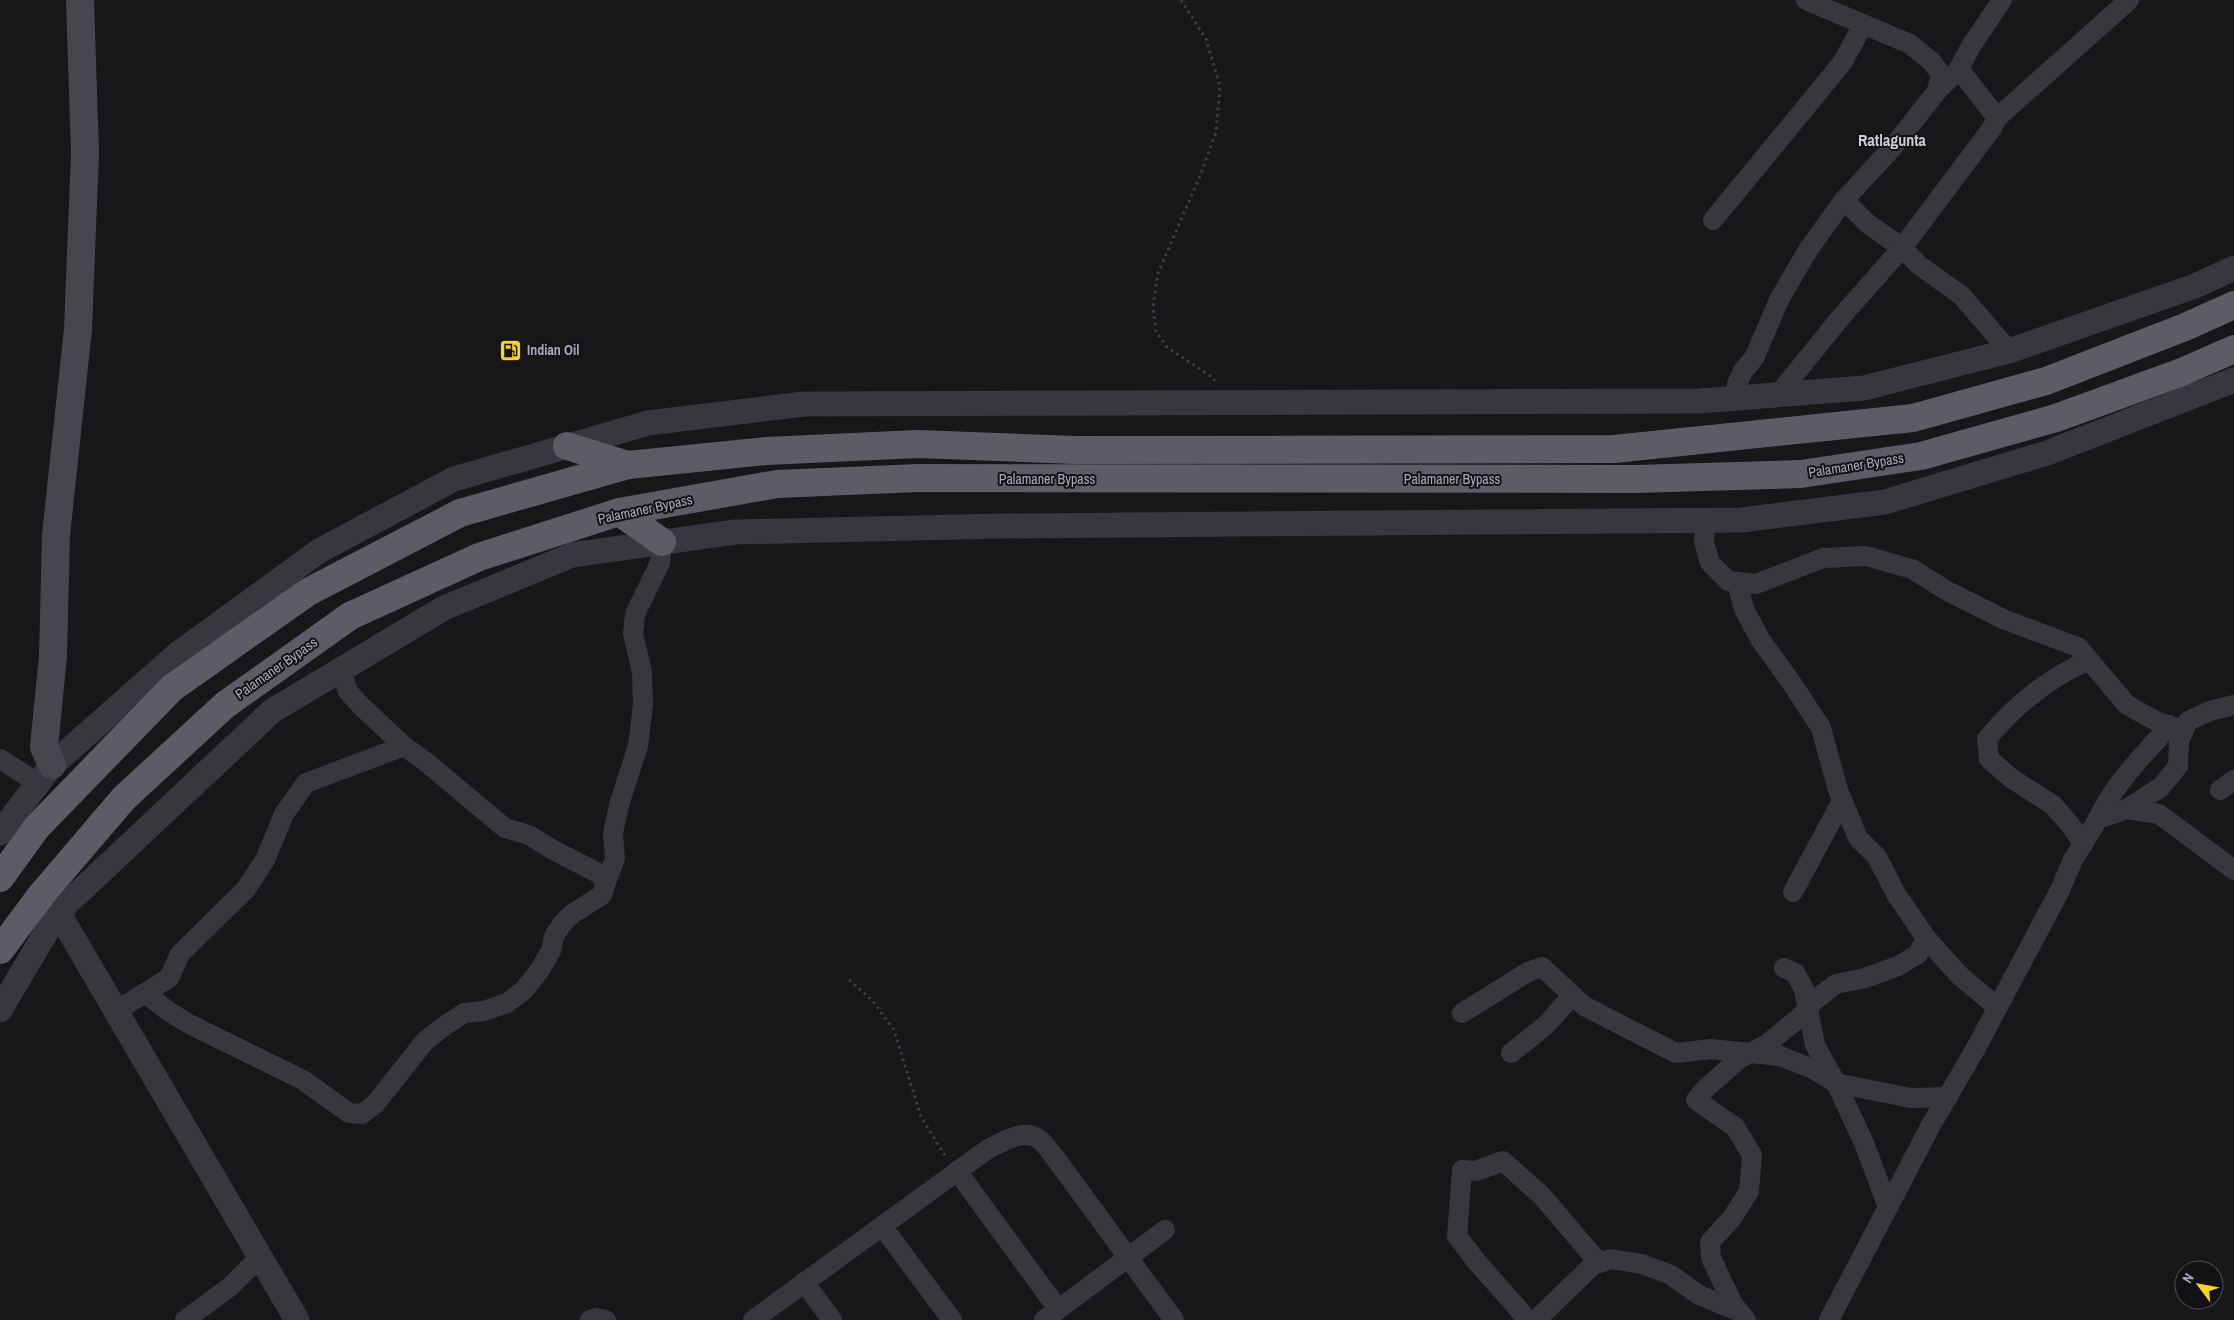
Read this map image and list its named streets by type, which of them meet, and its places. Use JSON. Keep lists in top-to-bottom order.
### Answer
{
  "streets": {
    "highway": ["Palamaner Bypass"]
  },
  "districts": ["Ratlagunta"],
  "places": {
    "fuel station": ["Indian Oil"]
  },
  "north": "top left"
}
